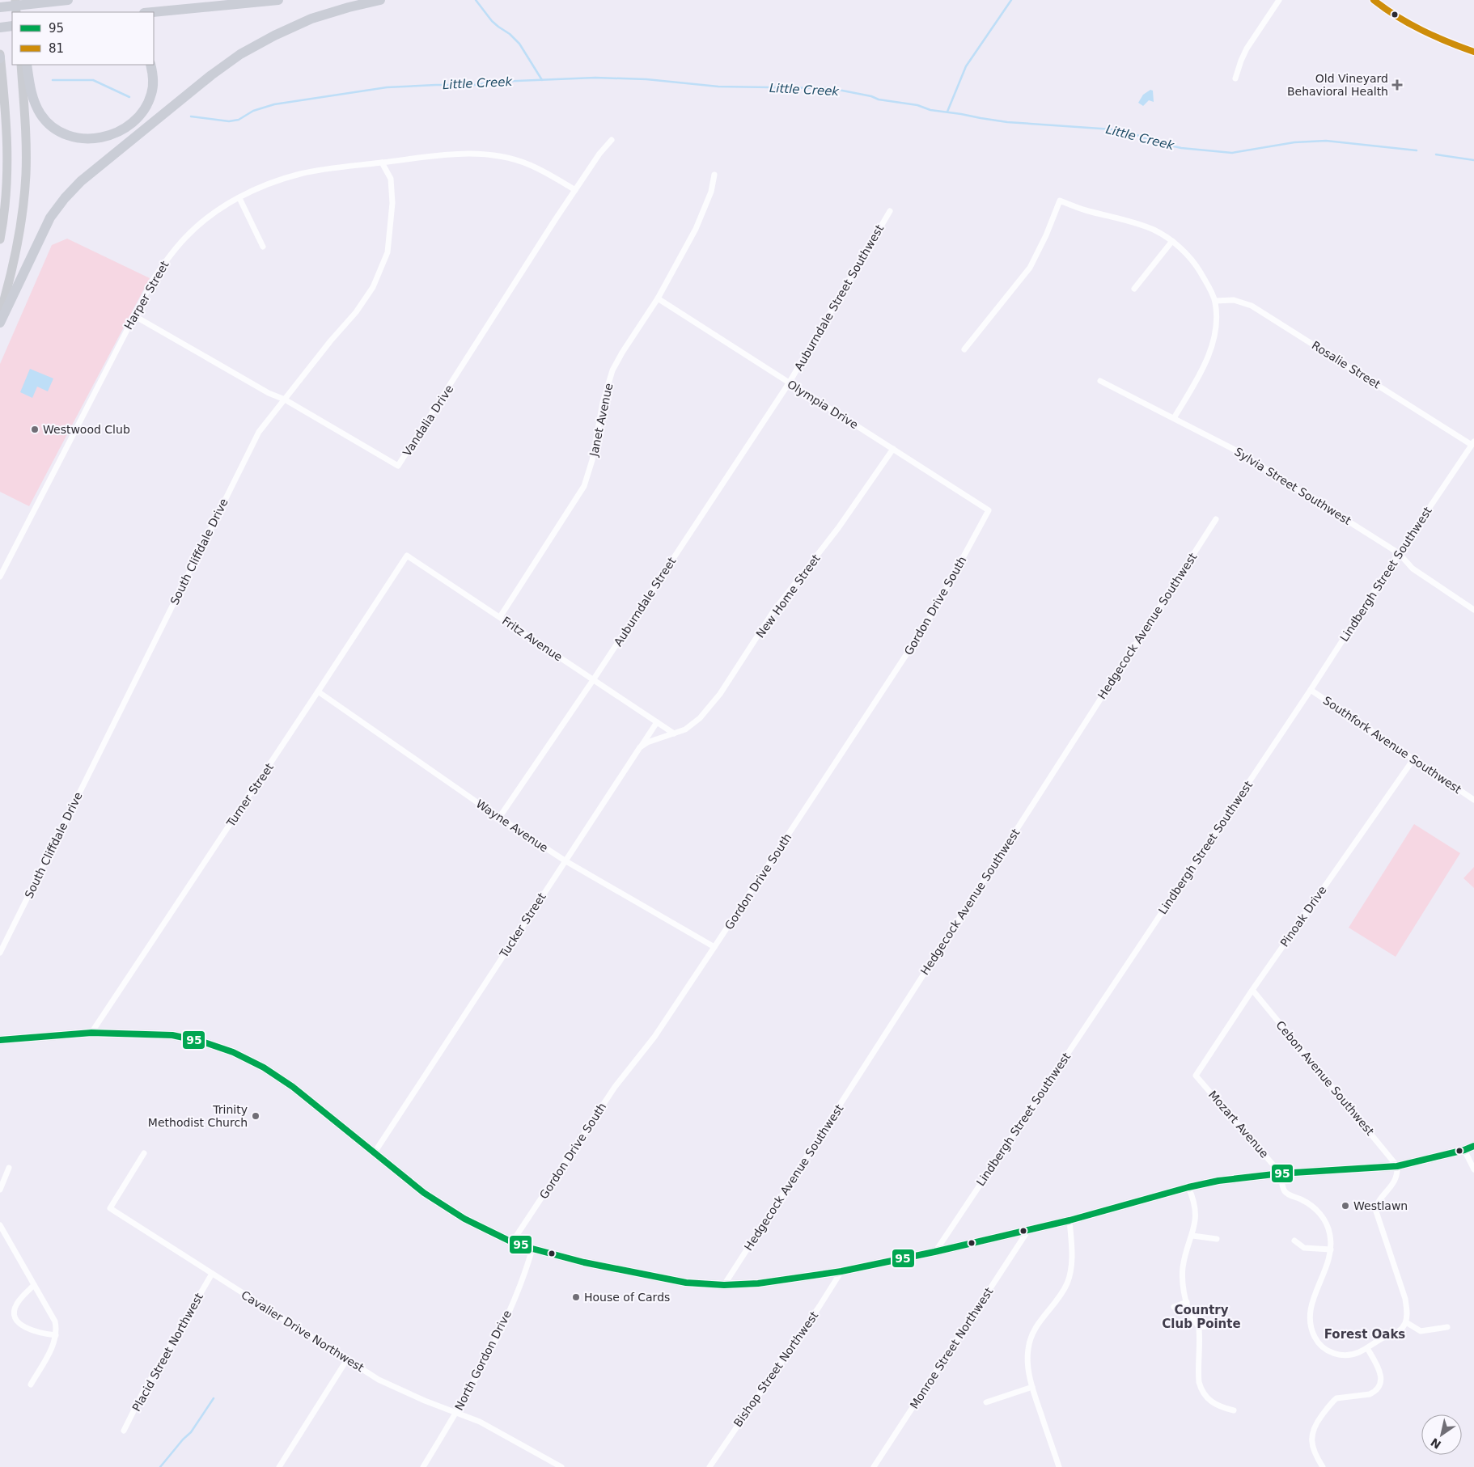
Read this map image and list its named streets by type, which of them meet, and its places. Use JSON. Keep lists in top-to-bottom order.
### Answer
{
  "streets": {
    "street": [
      "Harper Street",
      "Auburndale Street Southwest",
      "Rosalie Street",
      "Olympia Drive",
      "Janet Avenue",
      "Vandalia Drive",
      "Sylvia Street Southwest",
      "South Cliffdale Drive",
      "Lindbergh Street Southwest",
      "New Home Street",
      "Auburndale Street",
      "Gordon Drive South",
      "Hedgecock Avenue Southwest",
      "Fritz Avenue",
      "Southfork Avenue Southwest",
      "Turner Street",
      "Wayne Avenue",
      "Pinoak Drive",
      "Tucker Street",
      "Cebon Avenue Southwest",
      "Mozart Avenue",
      "Cavalier Drive Northwest",
      "Monroe Street Northwest",
      "Placid Street Northwest",
      "North Gordon Drive",
      "Bishop Street Northwest"
    ]
  },
  "crossings": [
    ["Harper Street", "Vandalia Drive"],
    ["Harper Street", "South Cliffdale Drive"],
    ["Auburndale Street Southwest", "Olympia Drive"],
    ["Auburndale Street Southwest", "Auburndale Street"],
    ["Rosalie Street", "Lindbergh Street Southwest"],
    ["Olympia Drive", "Janet Avenue"],
    ["Olympia Drive", "New Home Street"],
    ["Olympia Drive", "Auburndale Street"],
    ["Olympia Drive", "Gordon Drive South"],
    ["Janet Avenue", "Fritz Avenue"],
    ["Vandalia Drive", "South Cliffdale Drive"],
    ["Sylvia Street Southwest", "Lindbergh Street Southwest"],
    ["Lindbergh Street Southwest", "Southfork Avenue Southwest"],
    ["Auburndale Street", "Fritz Avenue"],
    ["Auburndale Street", "Wayne Avenue"],
    ["Gordon Drive South", "Wayne Avenue"],
    ["Fritz Avenue", "Turner Street"],
    ["Fritz Avenue", "Tucker Street"],
    ["Southfork Avenue Southwest", "Pinoak Drive"],
    ["Turner Street", "Wayne Avenue"],
    ["Wayne Avenue", "Tucker Street"],
    ["Pinoak Drive", "Cebon Avenue Southwest"],
    ["Pinoak Drive", "Mozart Avenue"],
    ["Cavalier Drive Northwest", "Placid Street Northwest"],
    ["Cavalier Drive Northwest", "North Gordon Drive"]
  ],
  "districts": ["Country Club Pointe", "Forest Oaks"],
  "water": ["Little Creek"],
  "places": {
    "health": ["Old Vineyard Behavioral Health"],
    "other": [
      "Westwood Club",
      "Trinity Methodist Church",
      "Westlawn",
      "House of Cards"
    ]
  },
  "lines": ["transit line 81", "transit line 95"],
  "legend": ["95", "81"],
  "north": "bottom left"
}
